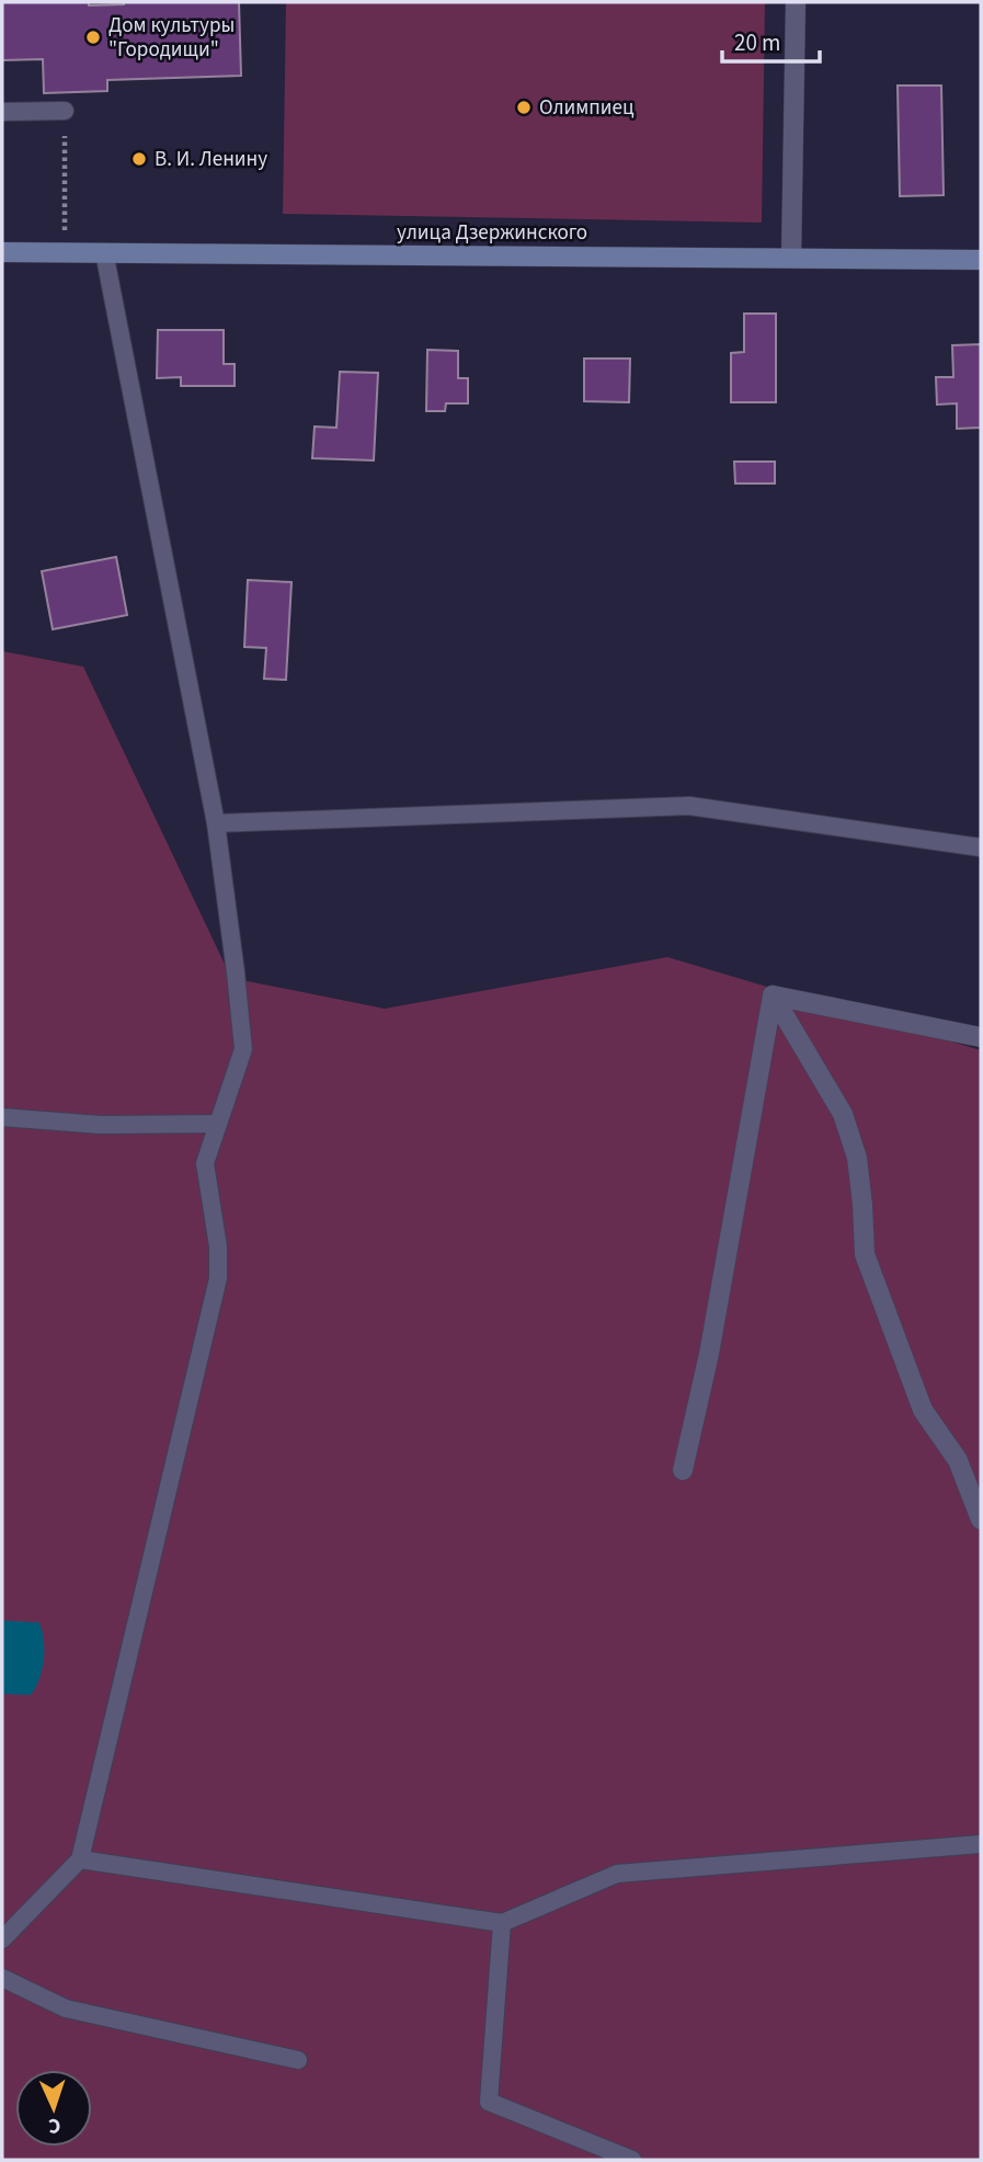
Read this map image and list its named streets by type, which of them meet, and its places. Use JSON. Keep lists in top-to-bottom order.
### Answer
{
  "streets": {
    "street": ["улица Дзержинского"]
  },
  "places": ["Дом культуры \"Городищи\"", "Олимпиец", "В. И. Ленину"],
  "scale_bar": "20 m",
  "north": "bottom"
}
